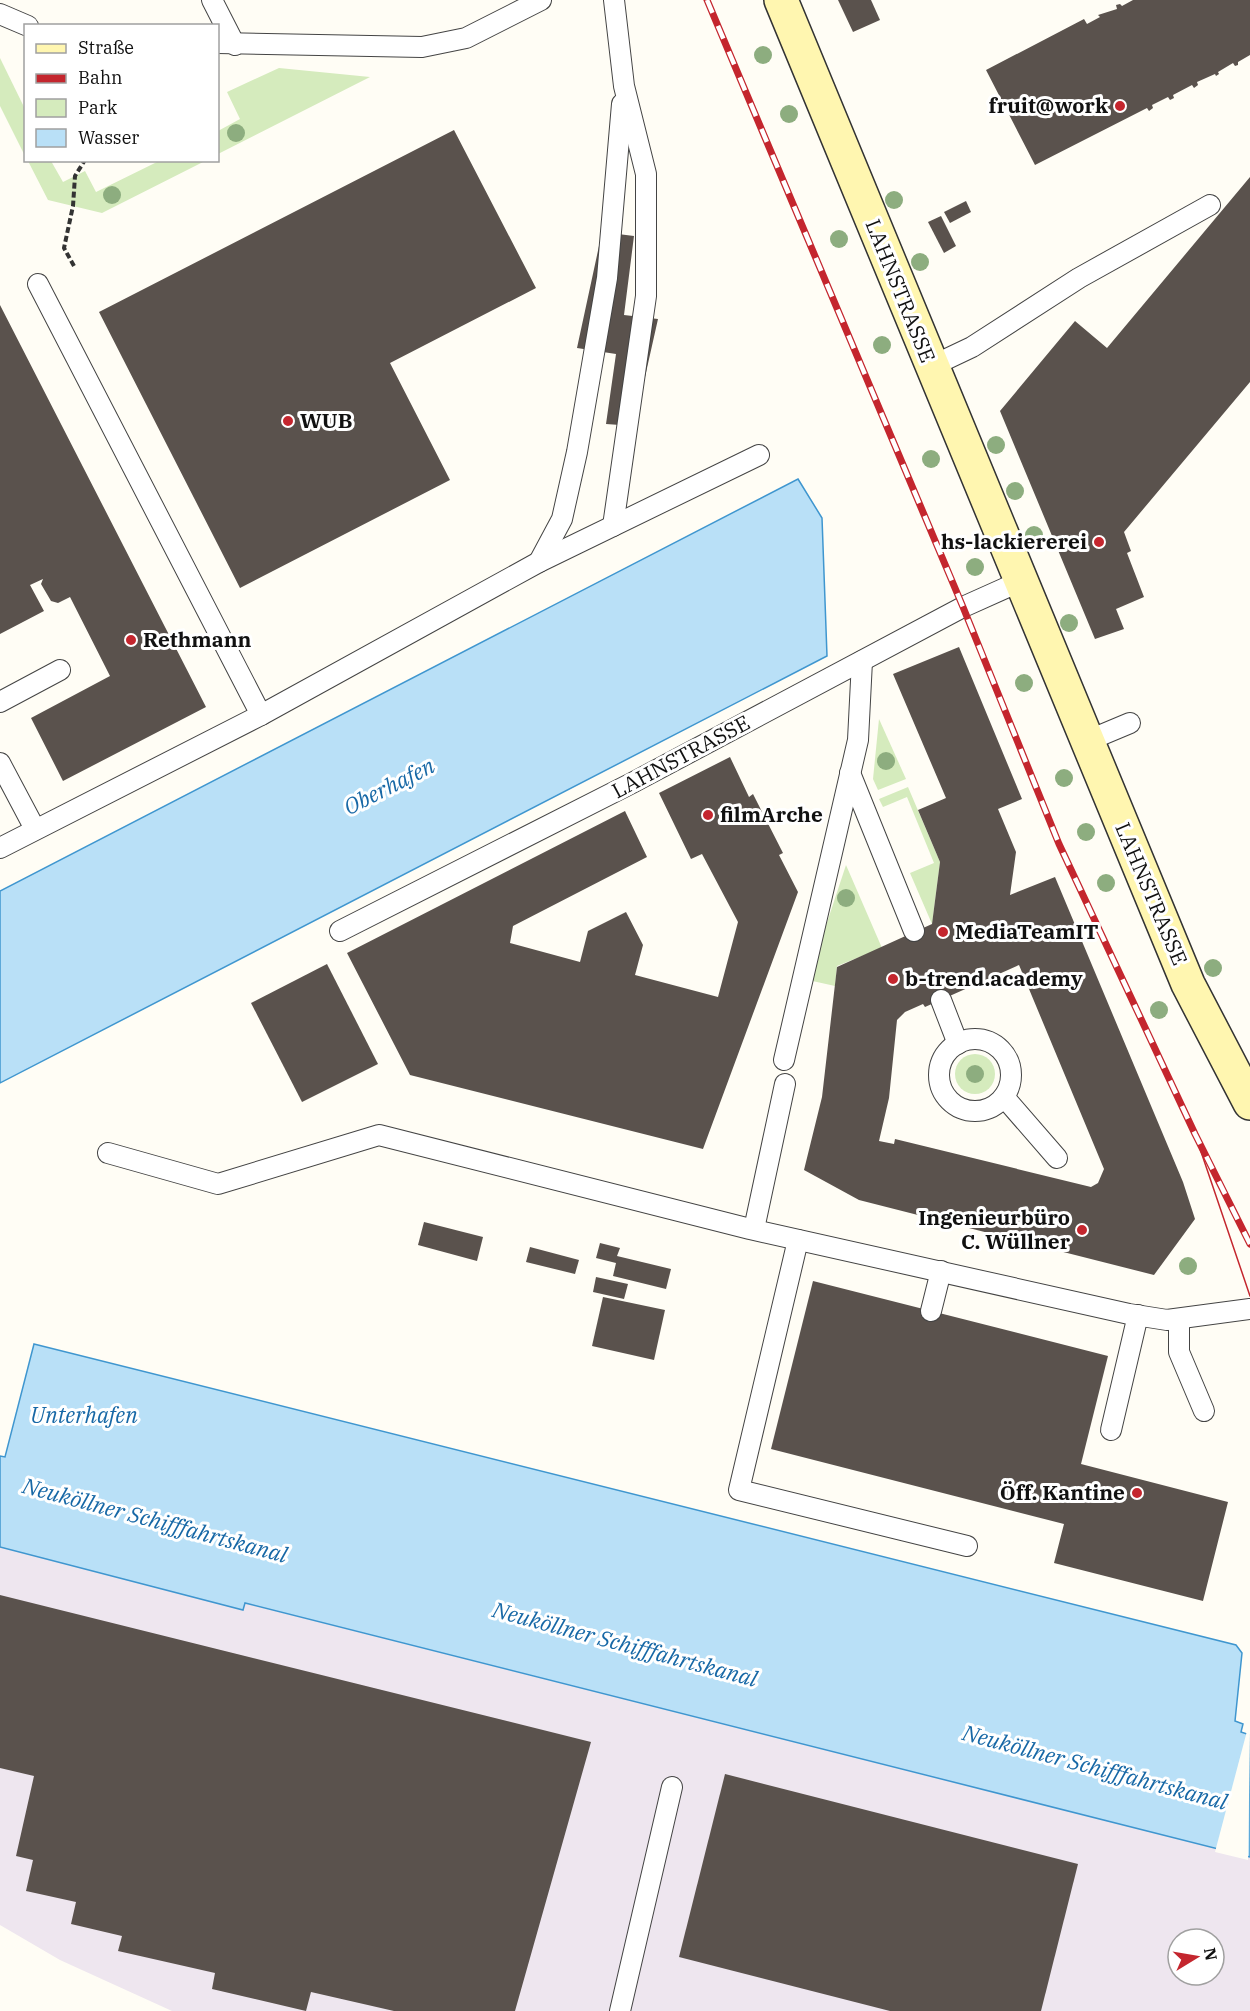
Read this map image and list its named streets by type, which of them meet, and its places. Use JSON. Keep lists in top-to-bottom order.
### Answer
{
  "streets": {
    "street": ["LAHNSTRASSE"]
  },
  "water": ["Oberhafen", "Unterhafen", "Neuköllner Schifffahrtskanal"],
  "places": [
    "fruit@work",
    "WUB",
    "hs-lackiererei",
    "Rethmann",
    "filmArche",
    "MediaTeamIT",
    "b-trend.academy",
    "Ingenieurbüro C. Wüllner",
    "Öff. Kantine"
  ],
  "legend": [
    "Straße",
    "Bahn",
    "Park",
    "Wasser"
  ],
  "north": "right"
}
